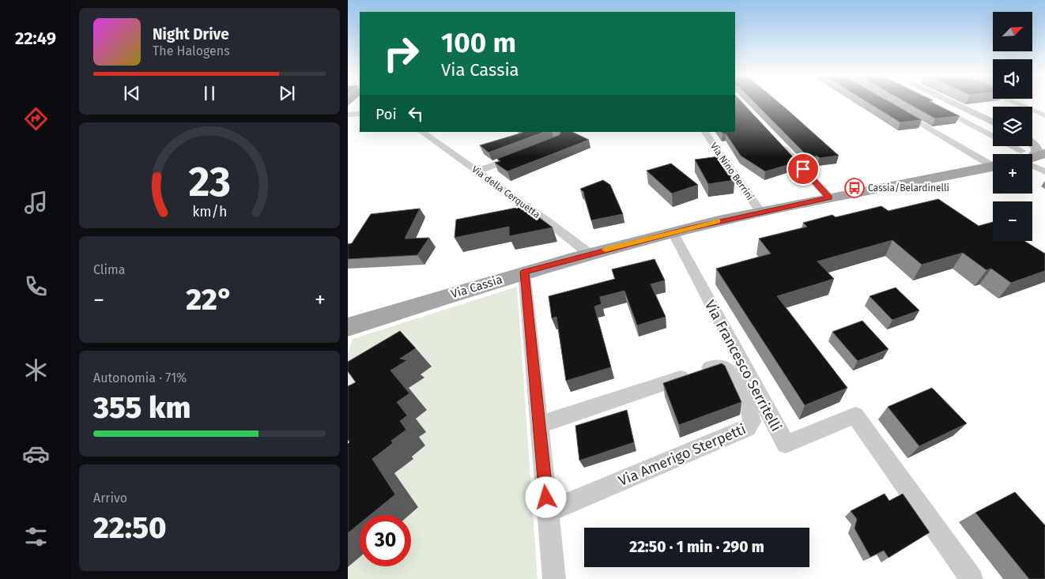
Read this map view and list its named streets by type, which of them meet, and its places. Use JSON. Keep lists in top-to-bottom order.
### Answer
{
  "streets": {
    "main road": ["Via Cassia"],
    "street": [
      "Via Nino Berrini",
      "Via della Cerquetta",
      "Via Francesco Serritelli",
      "Via Amerigo Sterpetti"
    ]
  },
  "crossings": [
    ["Via Nino Berrini", "Via Cassia"],
    ["Via della Cerquetta", "Via Cassia"],
    ["Via Cassia", "Via Francesco Serritelli"]
  ],
  "places": {
    "bus stop": ["Cassia/Belardinelli"]
  },
  "north": "top right",
  "page": {
    "tabs": "22:49",
    "map_buttons": ["+", "−"],
    "turn": ["100 m", "Via Cassia"],
    "song": ["Night Drive", "The Halogens"],
    "then": "Poi",
    "tile": [
      "Clima",
      ["Autonomia · 71%", "355 km"],
      ["Arrivo", "22:50"]
    ],
    "heat": ["−", "22°", "+"],
    "limit": "30",
    "trip": "22:50 · 1 min · 290 m",
    "gauge": ["23", "km/h"]
  }
}
